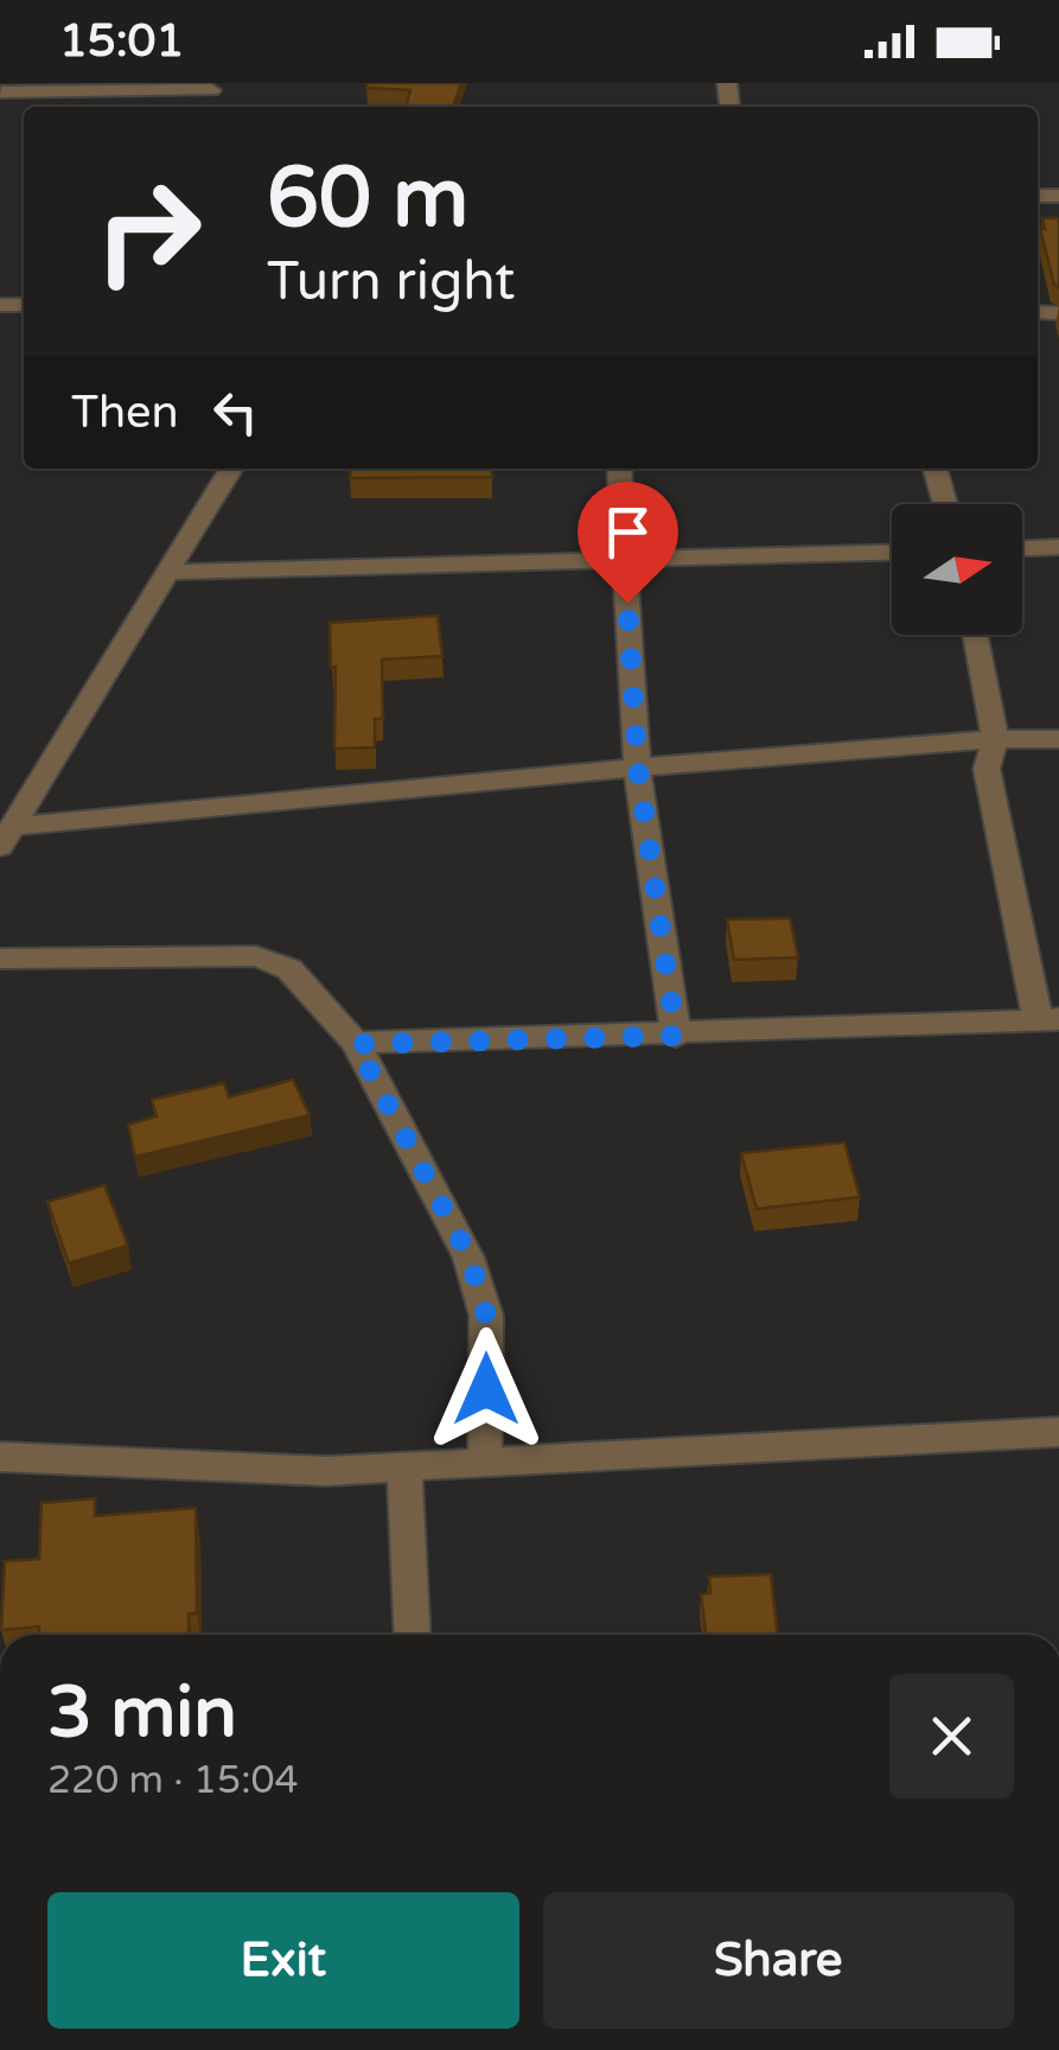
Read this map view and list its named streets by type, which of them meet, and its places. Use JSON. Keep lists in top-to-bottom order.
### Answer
{
  "north": "right",
  "page": {
    "status": "15:01",
    "turn": ["60 m", "Turn right"],
    "then": "Then",
    "heading": ["3 min", "220 m · 15:04"],
    "buttons": ["Exit", "Share"]
  }
}
